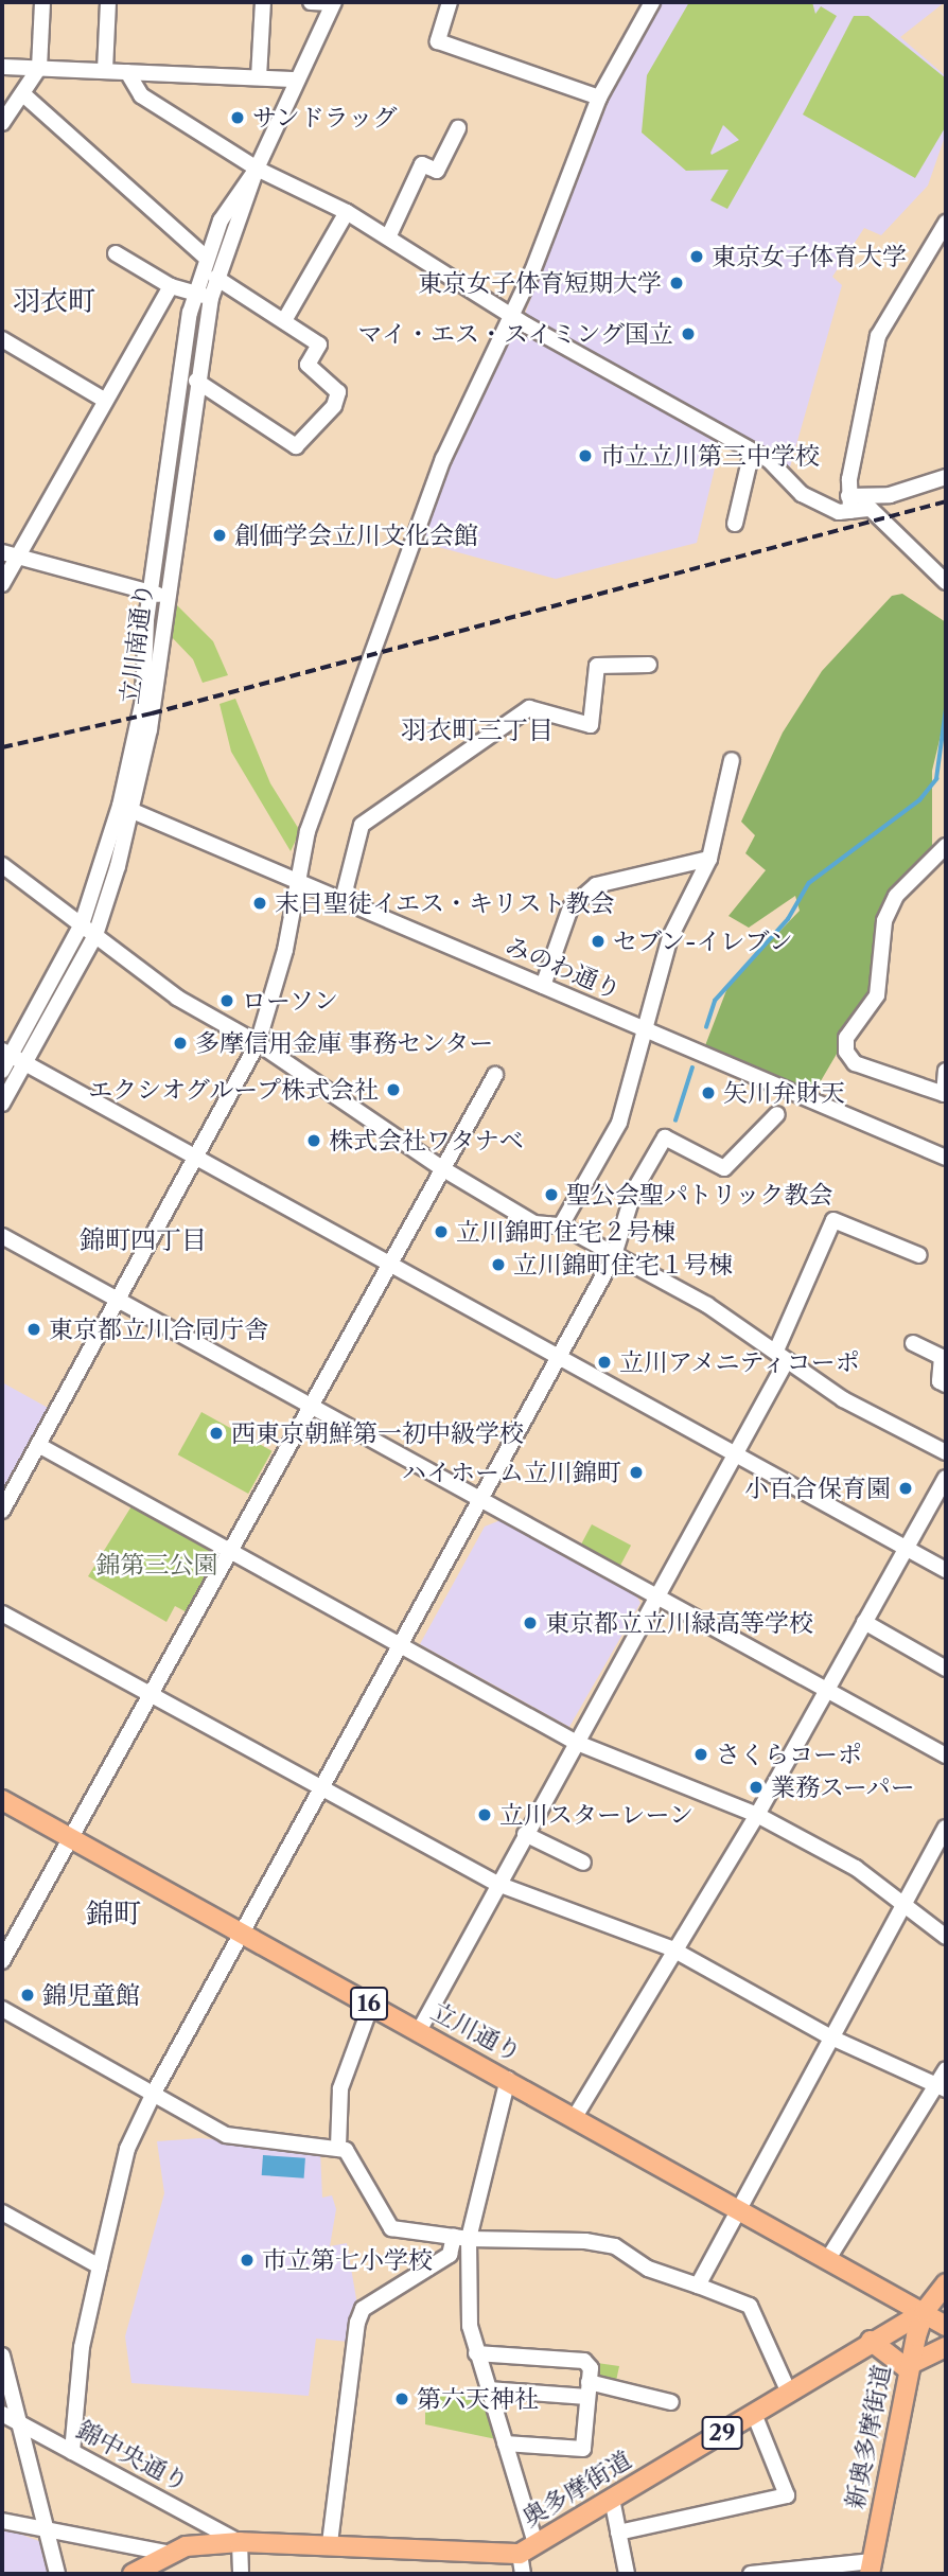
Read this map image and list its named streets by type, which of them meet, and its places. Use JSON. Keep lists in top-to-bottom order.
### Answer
{
  "streets": {
    "main road": [
      "16",
      "立川通り",
      "29",
      "新奥多摩街道",
      "奥多摩街道"
    ],
    "street": ["立川南通り", "みのわ通り", "錦中央通り"]
  },
  "crossings": [
    ["立川南通り", "みのわ通り"],
    ["立川通り", "新奥多摩街道"],
    ["立川通り", "奥多摩街道"],
    ["新奥多摩街道", "奥多摩街道"],
    ["錦中央通り", "奥多摩街道"]
  ],
  "districts": [
    "羽衣町",
    "羽衣町三丁目",
    "錦町四丁目",
    "錦町"
  ],
  "parks": ["錦第三公園"],
  "places": [
    "サンドラッグ",
    "東京女子体育大学",
    "東京女子体育短期大学",
    "マイ・エス・スイミング国立",
    "市立立川第三中学校",
    "創価学会立川文化会館",
    "末日聖徒イエス・キリスト教会",
    "セブン-イレブン",
    "ローソン",
    "多摩信用金庫 事務センター",
    "エクシオグループ株式会社",
    "矢川弁財天",
    "株式会社ワタナベ",
    "聖公会聖パトリック教会",
    "立川錦町住宅２号棟",
    "立川錦町住宅１号棟",
    "東京都立川合同庁舎",
    "立川アメニティコーポ",
    "西東京朝鮮第一初中級学校",
    "ハイホーム立川錦町",
    "小百合保育園",
    "東京都立立川緑高等学校",
    "さくらコーポ",
    "業務スーパー",
    "立川スターレーン",
    "錦児童館",
    "市立第七小学校",
    "第六天神社"
  ]
}
